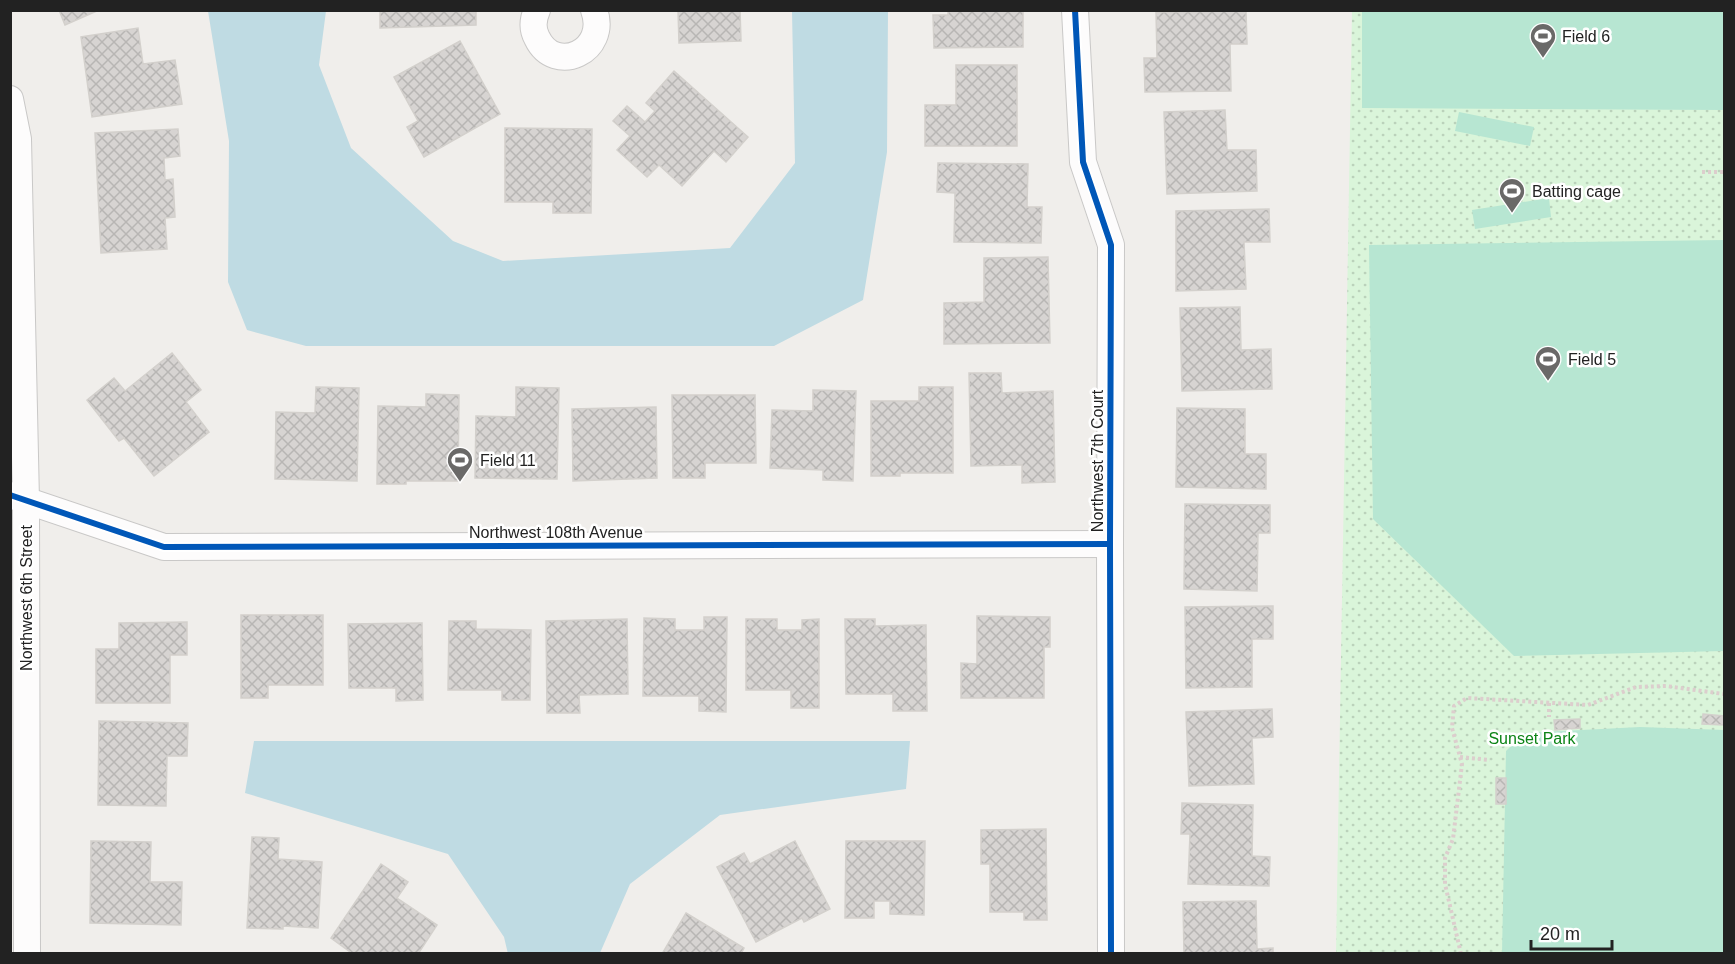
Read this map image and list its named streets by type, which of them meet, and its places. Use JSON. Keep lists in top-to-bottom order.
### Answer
{
  "streets": {
    "street": ["Northwest 7th Court", "Northwest 108th Avenue", "Northwest 6th Street"]
  },
  "crossings": [
    ["Northwest 7th Court", "Northwest 108th Avenue"],
    ["Northwest 108th Avenue", "Northwest 6th Street"]
  ],
  "parks": ["Sunset Park"],
  "places": {
    "sports": [
      "Field 6",
      "Batting cage",
      "Field 5",
      "Field 11"
    ]
  },
  "scale_bar": "20 m"
}
